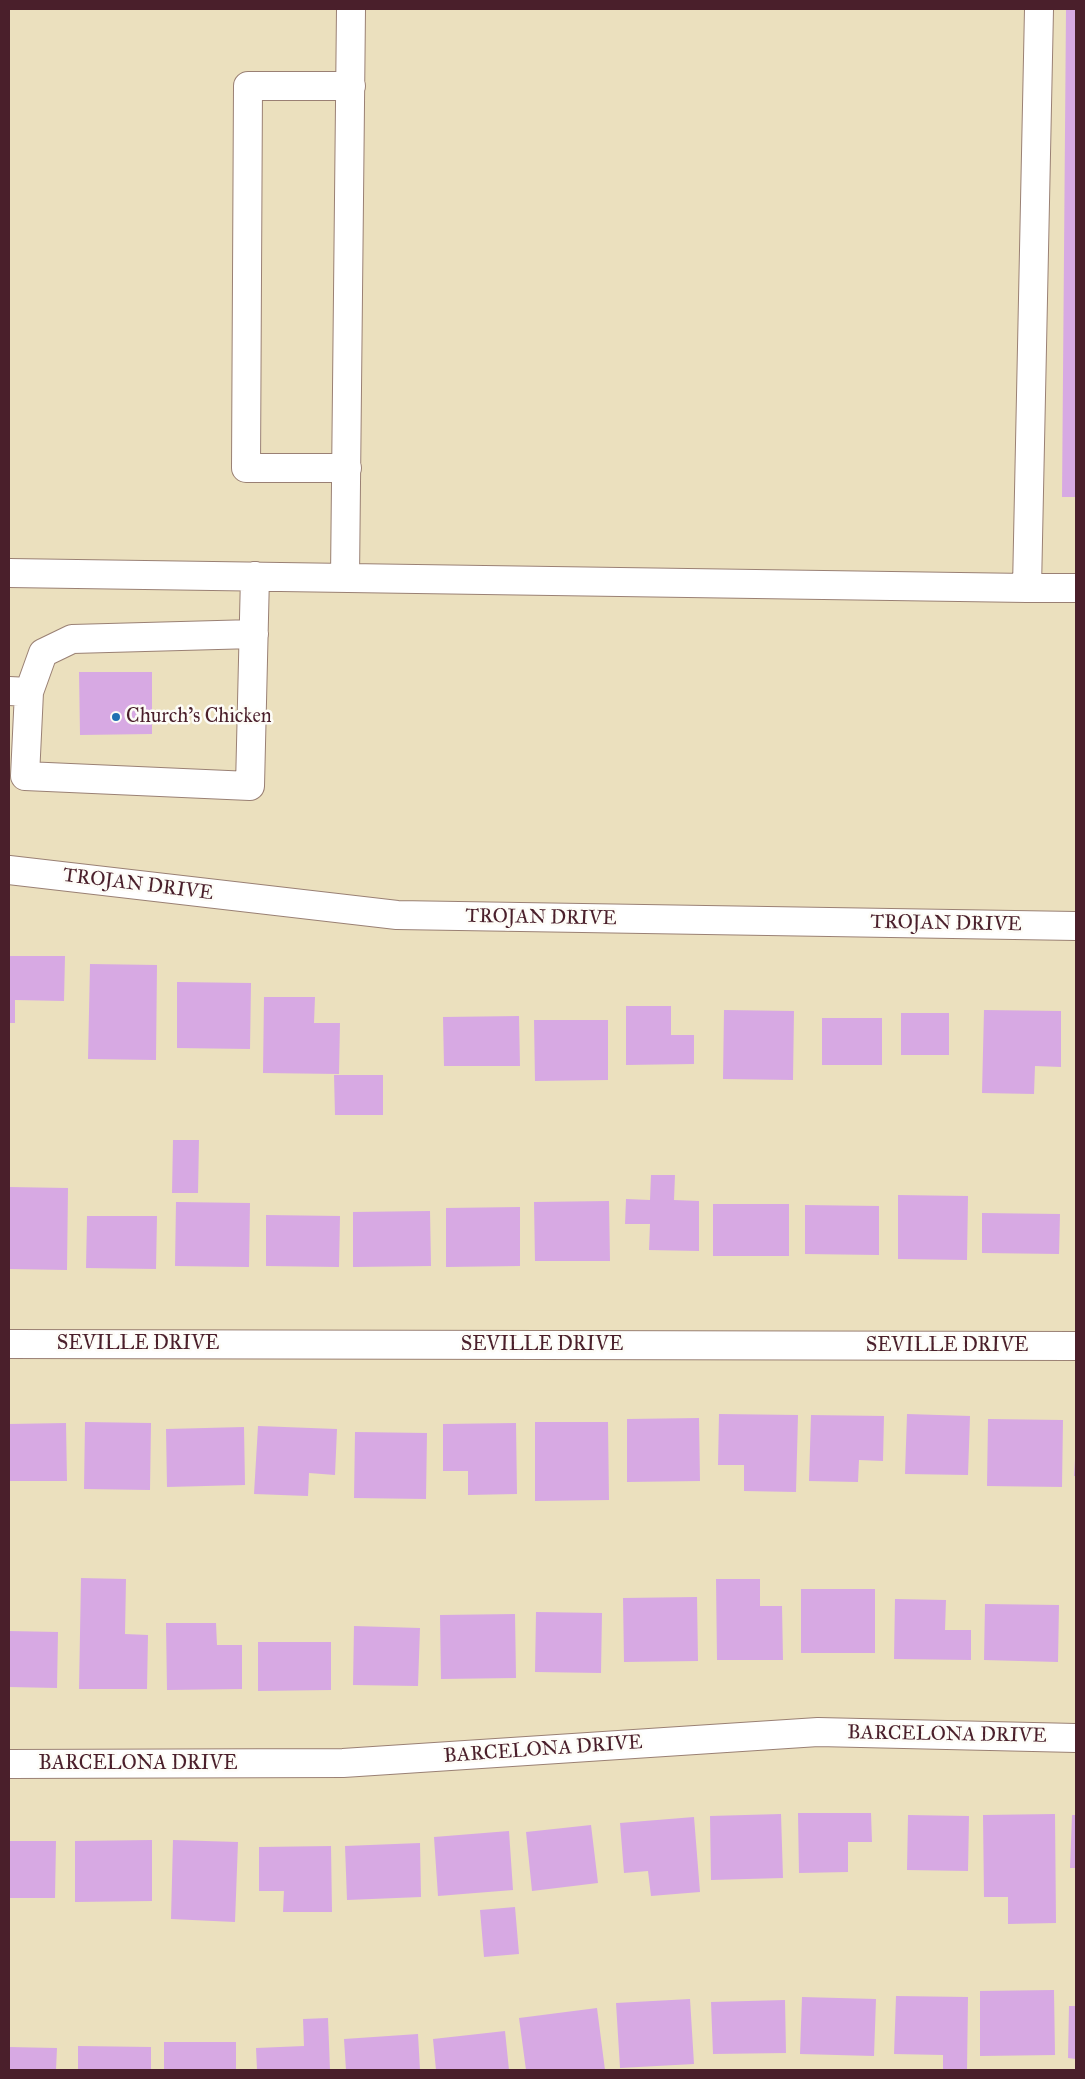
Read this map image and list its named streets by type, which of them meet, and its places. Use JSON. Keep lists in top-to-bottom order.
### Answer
{
  "streets": {
    "street": ["TROJAN DRIVE", "SEVILLE DRIVE", "BARCELONA DRIVE"]
  },
  "places": ["Church's Chicken"]
}
